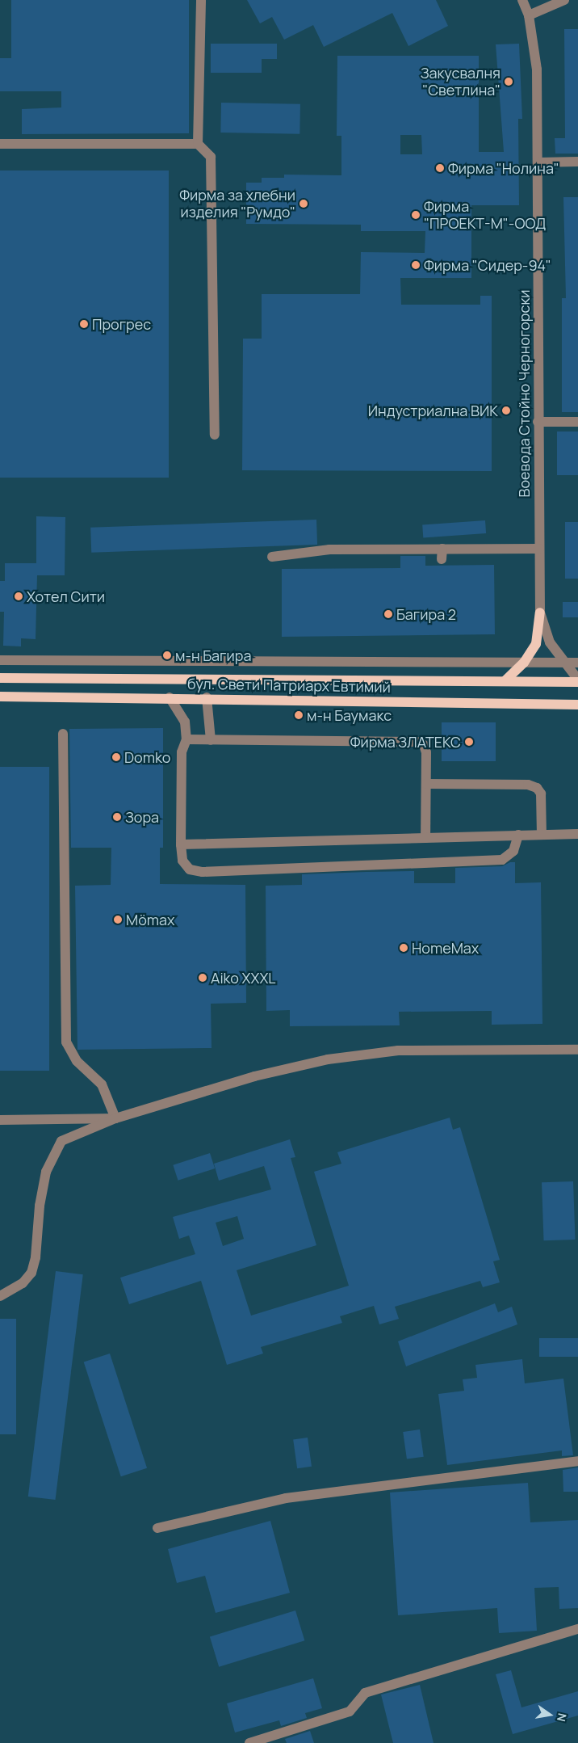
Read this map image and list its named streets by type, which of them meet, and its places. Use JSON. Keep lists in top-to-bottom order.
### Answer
{
  "streets": {
    "main road": ["бул. Свети Патриарх Евтимий"],
    "street": ["Воевода Стойно Черногорски"]
  },
  "crossings": [
    ["Воевода Стойно Черногорски", "бул. Свети Патриарх Евтимий"]
  ],
  "places": [
    "Закусвалня \"Светлина\"",
    "Фирма \"Нолина\"",
    "Фирма за хлебни изделия \"Румдо\"",
    "Фирма \"ПРОЕКТ-М\"-ООД",
    "Фирма \"Сидер-94\"",
    "Прогрес",
    "Индустриална ВИК",
    "Хотел Сити",
    "Багира 2",
    "м-н Багира",
    "м-н Баумакс",
    "Фирма ЗЛАТЕКС",
    "Domko",
    "Зора",
    "Mömax",
    "HomeMax",
    "Aiko XXXL"
  ],
  "north": "right"
}
